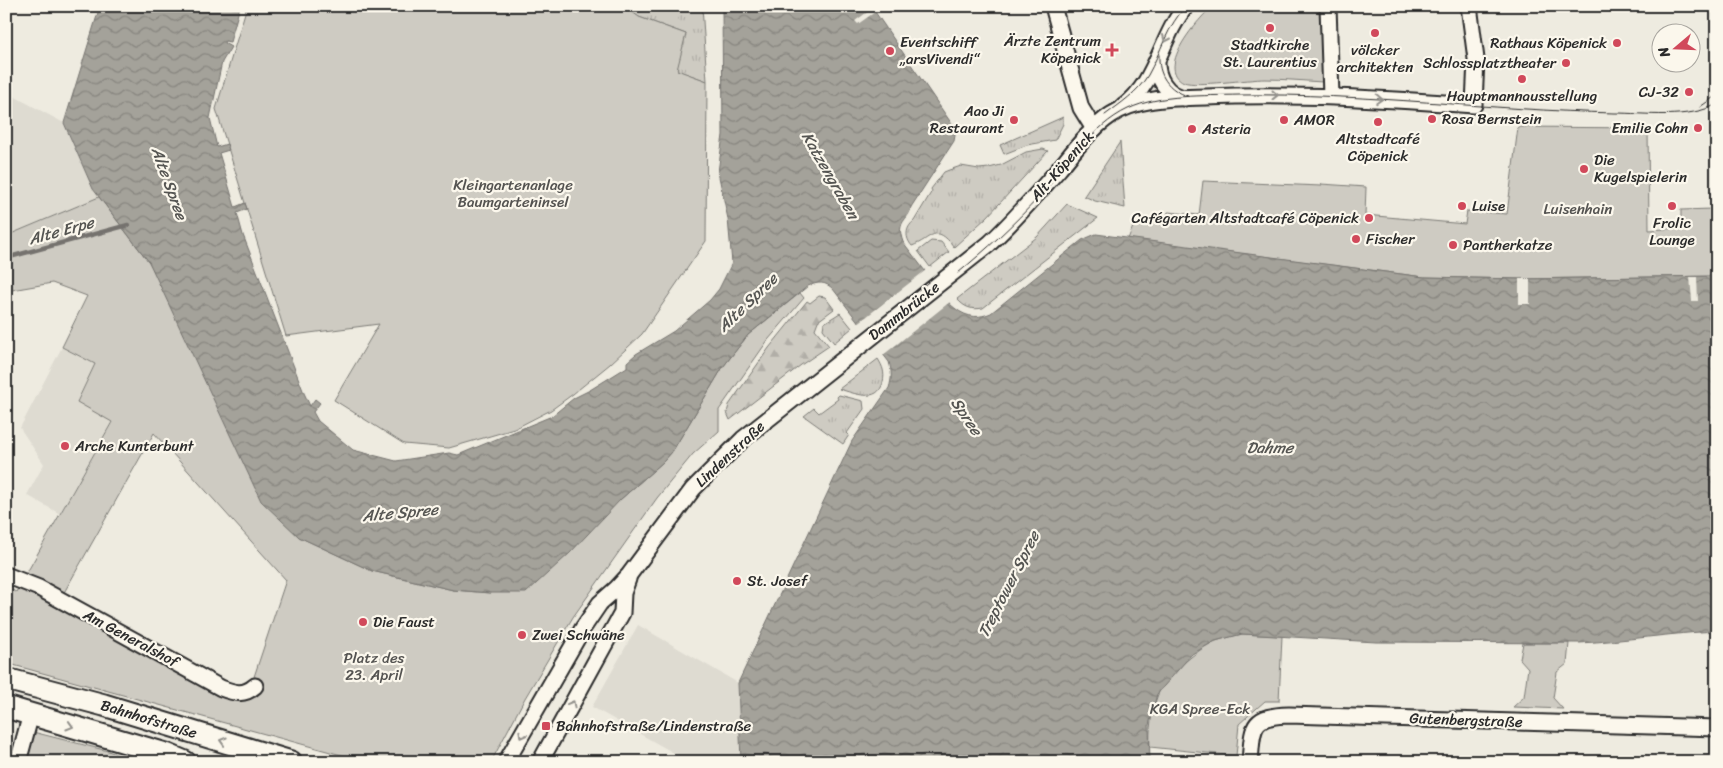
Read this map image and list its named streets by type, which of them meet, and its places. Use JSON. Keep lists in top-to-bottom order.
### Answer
{
  "streets": {
    "main road": ["Bahnhofstraße"],
    "street": [
      "Alt-Köpenick",
      "Dammbrücke",
      "Lindenstraße",
      "Am Generalshof",
      "Gutenbergstraße"
    ]
  },
  "crossings": [
    ["Alt-Köpenick", "Dammbrücke"],
    ["Dammbrücke", "Lindenstraße"]
  ],
  "water": [
    "Katzengraben",
    "Alte Spree",
    "Alte Erpe",
    "Spree",
    "Dahme",
    "Treptower Spree"
  ],
  "parks": [
    "Kleingartenanlage Baumgarteninsel",
    "Luisenhain",
    "Platz des 23. April",
    "KGA Spree-Eck"
  ],
  "places": {
    "other": [
      "Stadtkirche St. Laurentius",
      "völcker architekten",
      "Rathaus Köpenick",
      "Eventschiff „arsVivendi“",
      "Schlossplatztheater",
      "Hauptmannausstellung",
      "CJ-32",
      "Rosa Bernstein",
      "Aao Ji Restaurant",
      "AMOR",
      "Altstadtcafé Cöpenick",
      "Emilie Cohn",
      "Asteria",
      "Die Kugelspielerin",
      "Luise",
      "Frolic Lounge",
      "Cafégarten Altstadtcafé Cöpenick",
      "Fischer",
      "Pantherkatze",
      "Arche Kunterbunt",
      "St. Josef",
      "Die Faust",
      "Zwei Schwäne"
    ],
    "health": ["Ärzte Zentrum Köpenick"],
    "transit": ["Bahnhofstraße/Lindenstraße"]
  },
  "north": "left"
}
